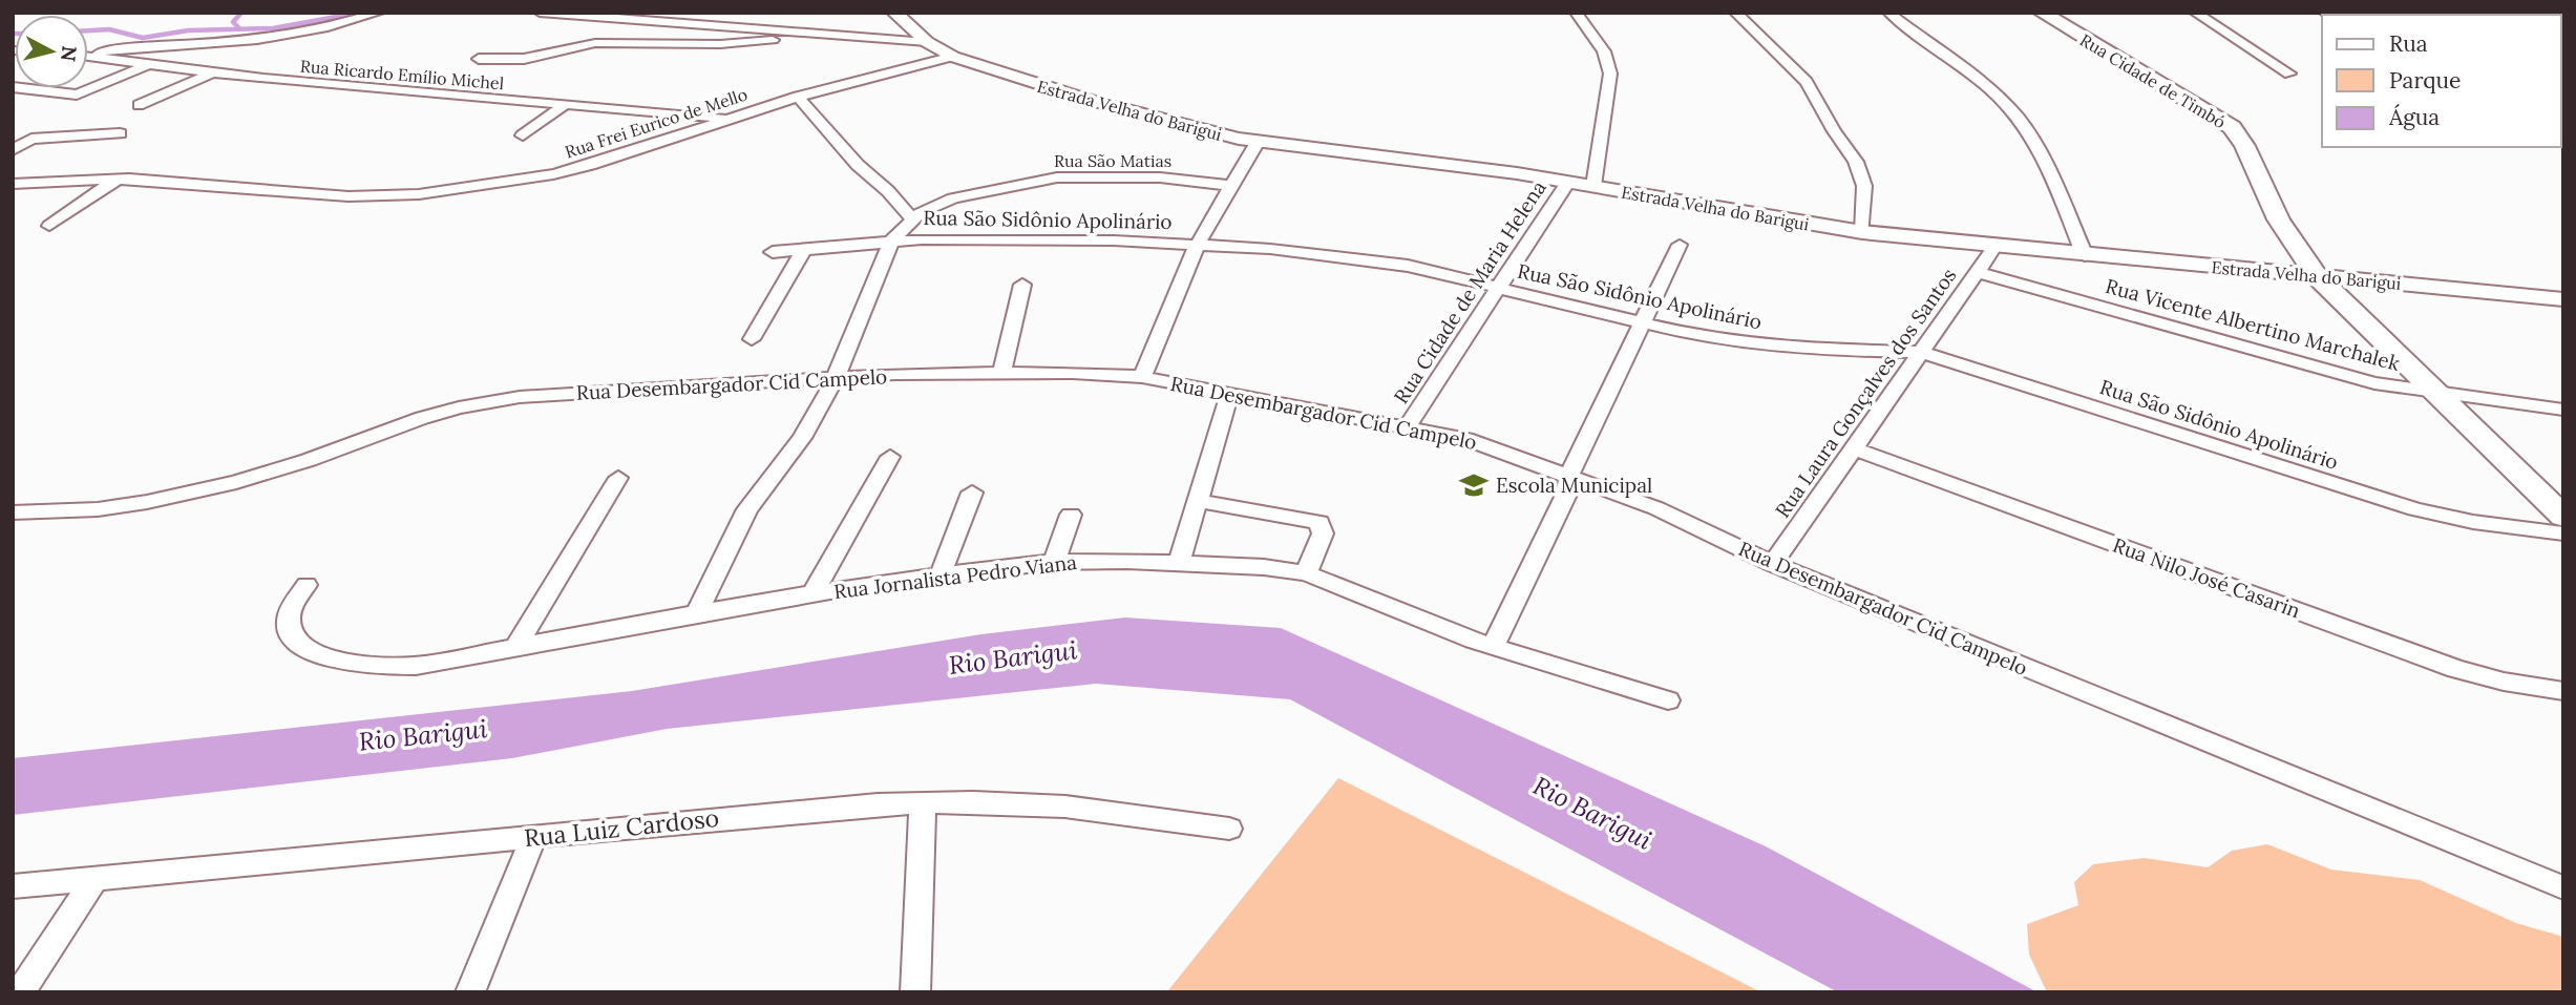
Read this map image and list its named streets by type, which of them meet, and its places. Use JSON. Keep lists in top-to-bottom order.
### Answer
{
  "streets": {
    "main road": ["Rua Cidade de Timbó"],
    "street": [
      "Rua Ricardo Emílio Michel",
      "Estrada Velha do Barigui",
      "Rua Frei Eurico de Mello",
      "Rua São Matias",
      "Rua São Sidônio Apolinário",
      "Rua Cidade de Maria Helena",
      "Rua Vicente Albertino Marchalek",
      "Rua Desembargador Cid Campelo",
      "Rua Laura Gonçalves dos Santos",
      "Rua Jornalista Pedro Viana",
      "Rua Nilo José Casarin",
      "Rua Luiz Cardoso"
    ]
  },
  "crossings": [
    ["Rua Ricardo Emílio Michel", "Rua Frei Eurico de Mello"],
    ["Rua Cidade de Timbó", "Estrada Velha do Barigui"],
    ["Rua Cidade de Timbó", "Rua Vicente Albertino Marchalek"],
    ["Estrada Velha do Barigui", "Rua Frei Eurico de Mello"],
    ["Estrada Velha do Barigui", "Rua Cidade de Maria Helena"],
    ["Estrada Velha do Barigui", "Rua Laura Gonçalves dos Santos"],
    ["Rua São Sidônio Apolinário", "Rua Cidade de Maria Helena"],
    ["Rua São Sidônio Apolinário", "Rua Laura Gonçalves dos Santos"],
    ["Rua Cidade de Maria Helena", "Rua Desembargador Cid Campelo"],
    ["Rua Vicente Albertino Marchalek", "Rua Laura Gonçalves dos Santos"],
    ["Rua Desembargador Cid Campelo", "Rua Laura Gonçalves dos Santos"],
    ["Rua Laura Gonçalves dos Santos", "Rua Nilo José Casarin"]
  ],
  "water": ["Rio Barigui"],
  "places": {
    "school or university": ["Escola Municipal"]
  },
  "legend": ["Rua", "Parque", "Água"],
  "north": "right"
}
